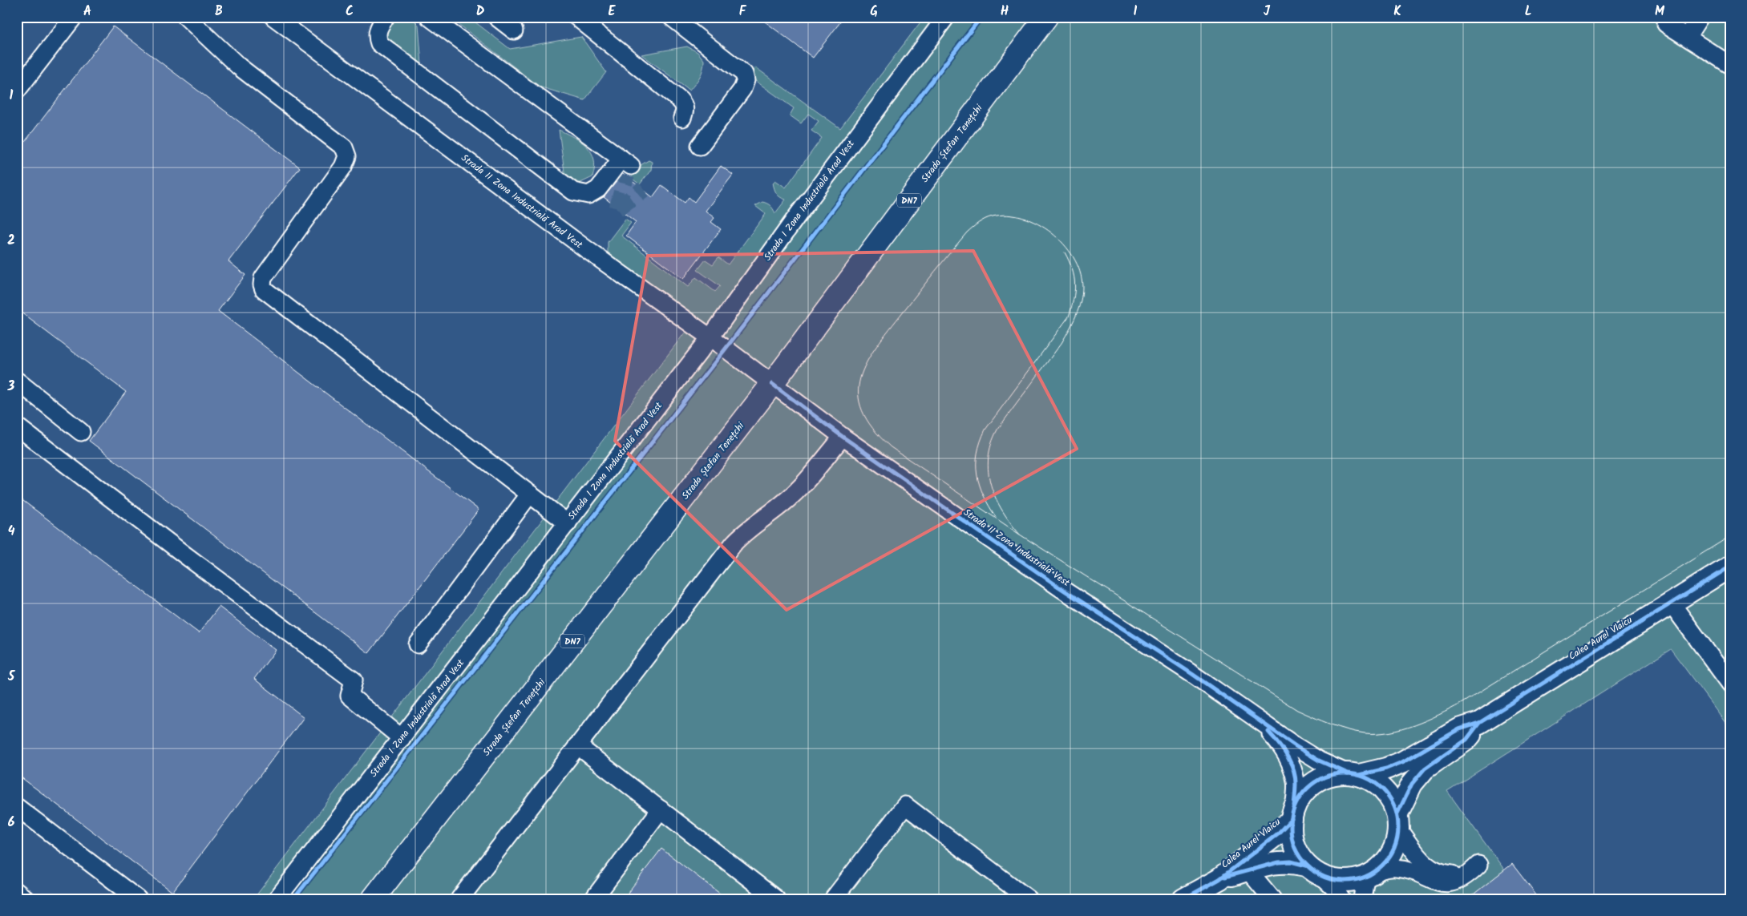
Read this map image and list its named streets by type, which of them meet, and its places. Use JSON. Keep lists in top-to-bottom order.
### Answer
{
  "streets": {
    "highway": ["Strada Ștefan Tenețchi", "DN7"],
    "main road": ["Calea Aurel Vlaicu"],
    "street": ["Strada I Zona Industrială Arad Vest", "Strada II Zona Industrială Arad Vest", "Strada II Zona Industrială Vest"]
  },
  "crossings": [
    ["Strada Ștefan Tenețchi", "Strada II Zona Industrială Arad Vest"],
    ["Strada Ștefan Tenețchi", "Strada II Zona Industrială Vest"],
    ["Strada I Zona Industrială Arad Vest", "Strada II Zona Industrială Arad Vest"],
    ["Strada II Zona Industrială Arad Vest", "Strada II Zona Industrială Vest"],
    ["Strada II Zona Industrială Vest", "Calea Aurel Vlaicu"]
  ],
  "grid": {
    "columns": [
      "A",
      "B",
      "C",
      "D",
      "E",
      "F",
      "G",
      "H",
      "I",
      "J",
      "K",
      "L",
      "M"
    ],
    "rows": [
      "1",
      "2",
      "3",
      "4",
      "5",
      "6"
    ]
  }
}
